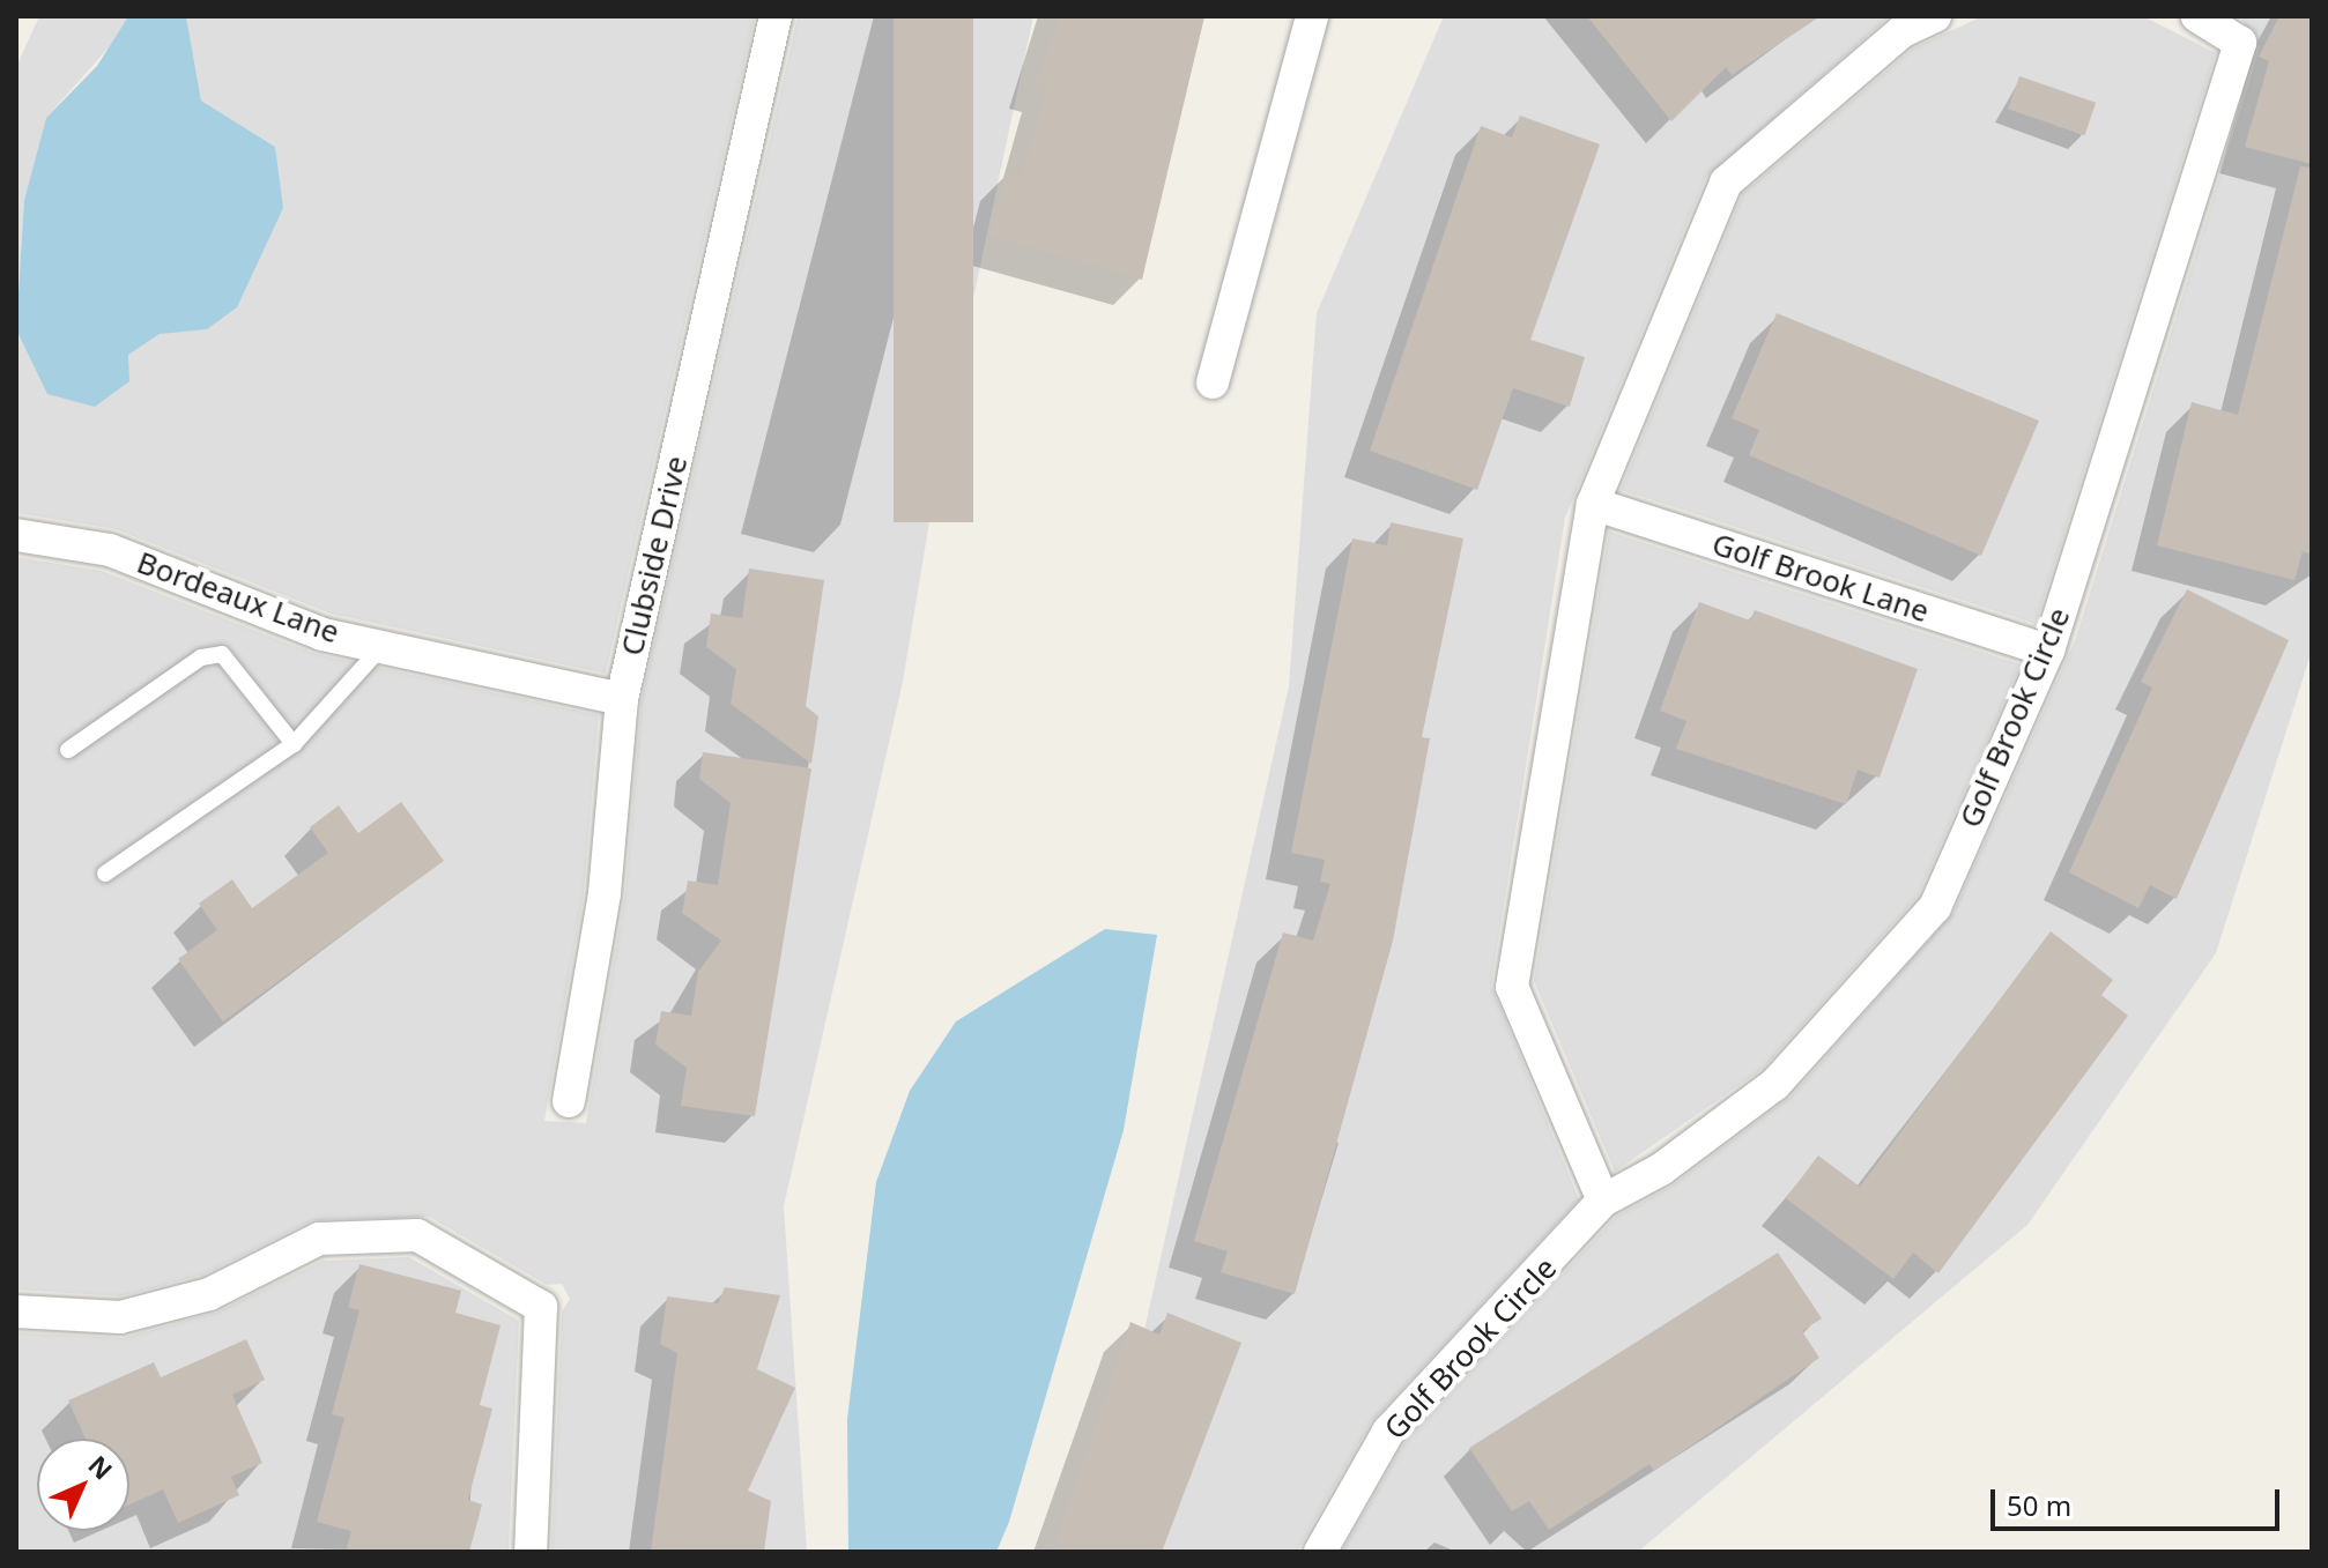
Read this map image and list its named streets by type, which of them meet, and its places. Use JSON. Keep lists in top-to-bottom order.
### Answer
{
  "streets": {
    "street": [
      "Clubside Drive",
      "Golf Brook Lane",
      "Bordeaux Lane",
      "Golf Brook Circle"
    ]
  },
  "crossings": [
    ["Clubside Drive", "Bordeaux Lane"],
    ["Golf Brook Lane", "Golf Brook Circle"]
  ],
  "scale_bar": "50 m",
  "north": "top right"
}
